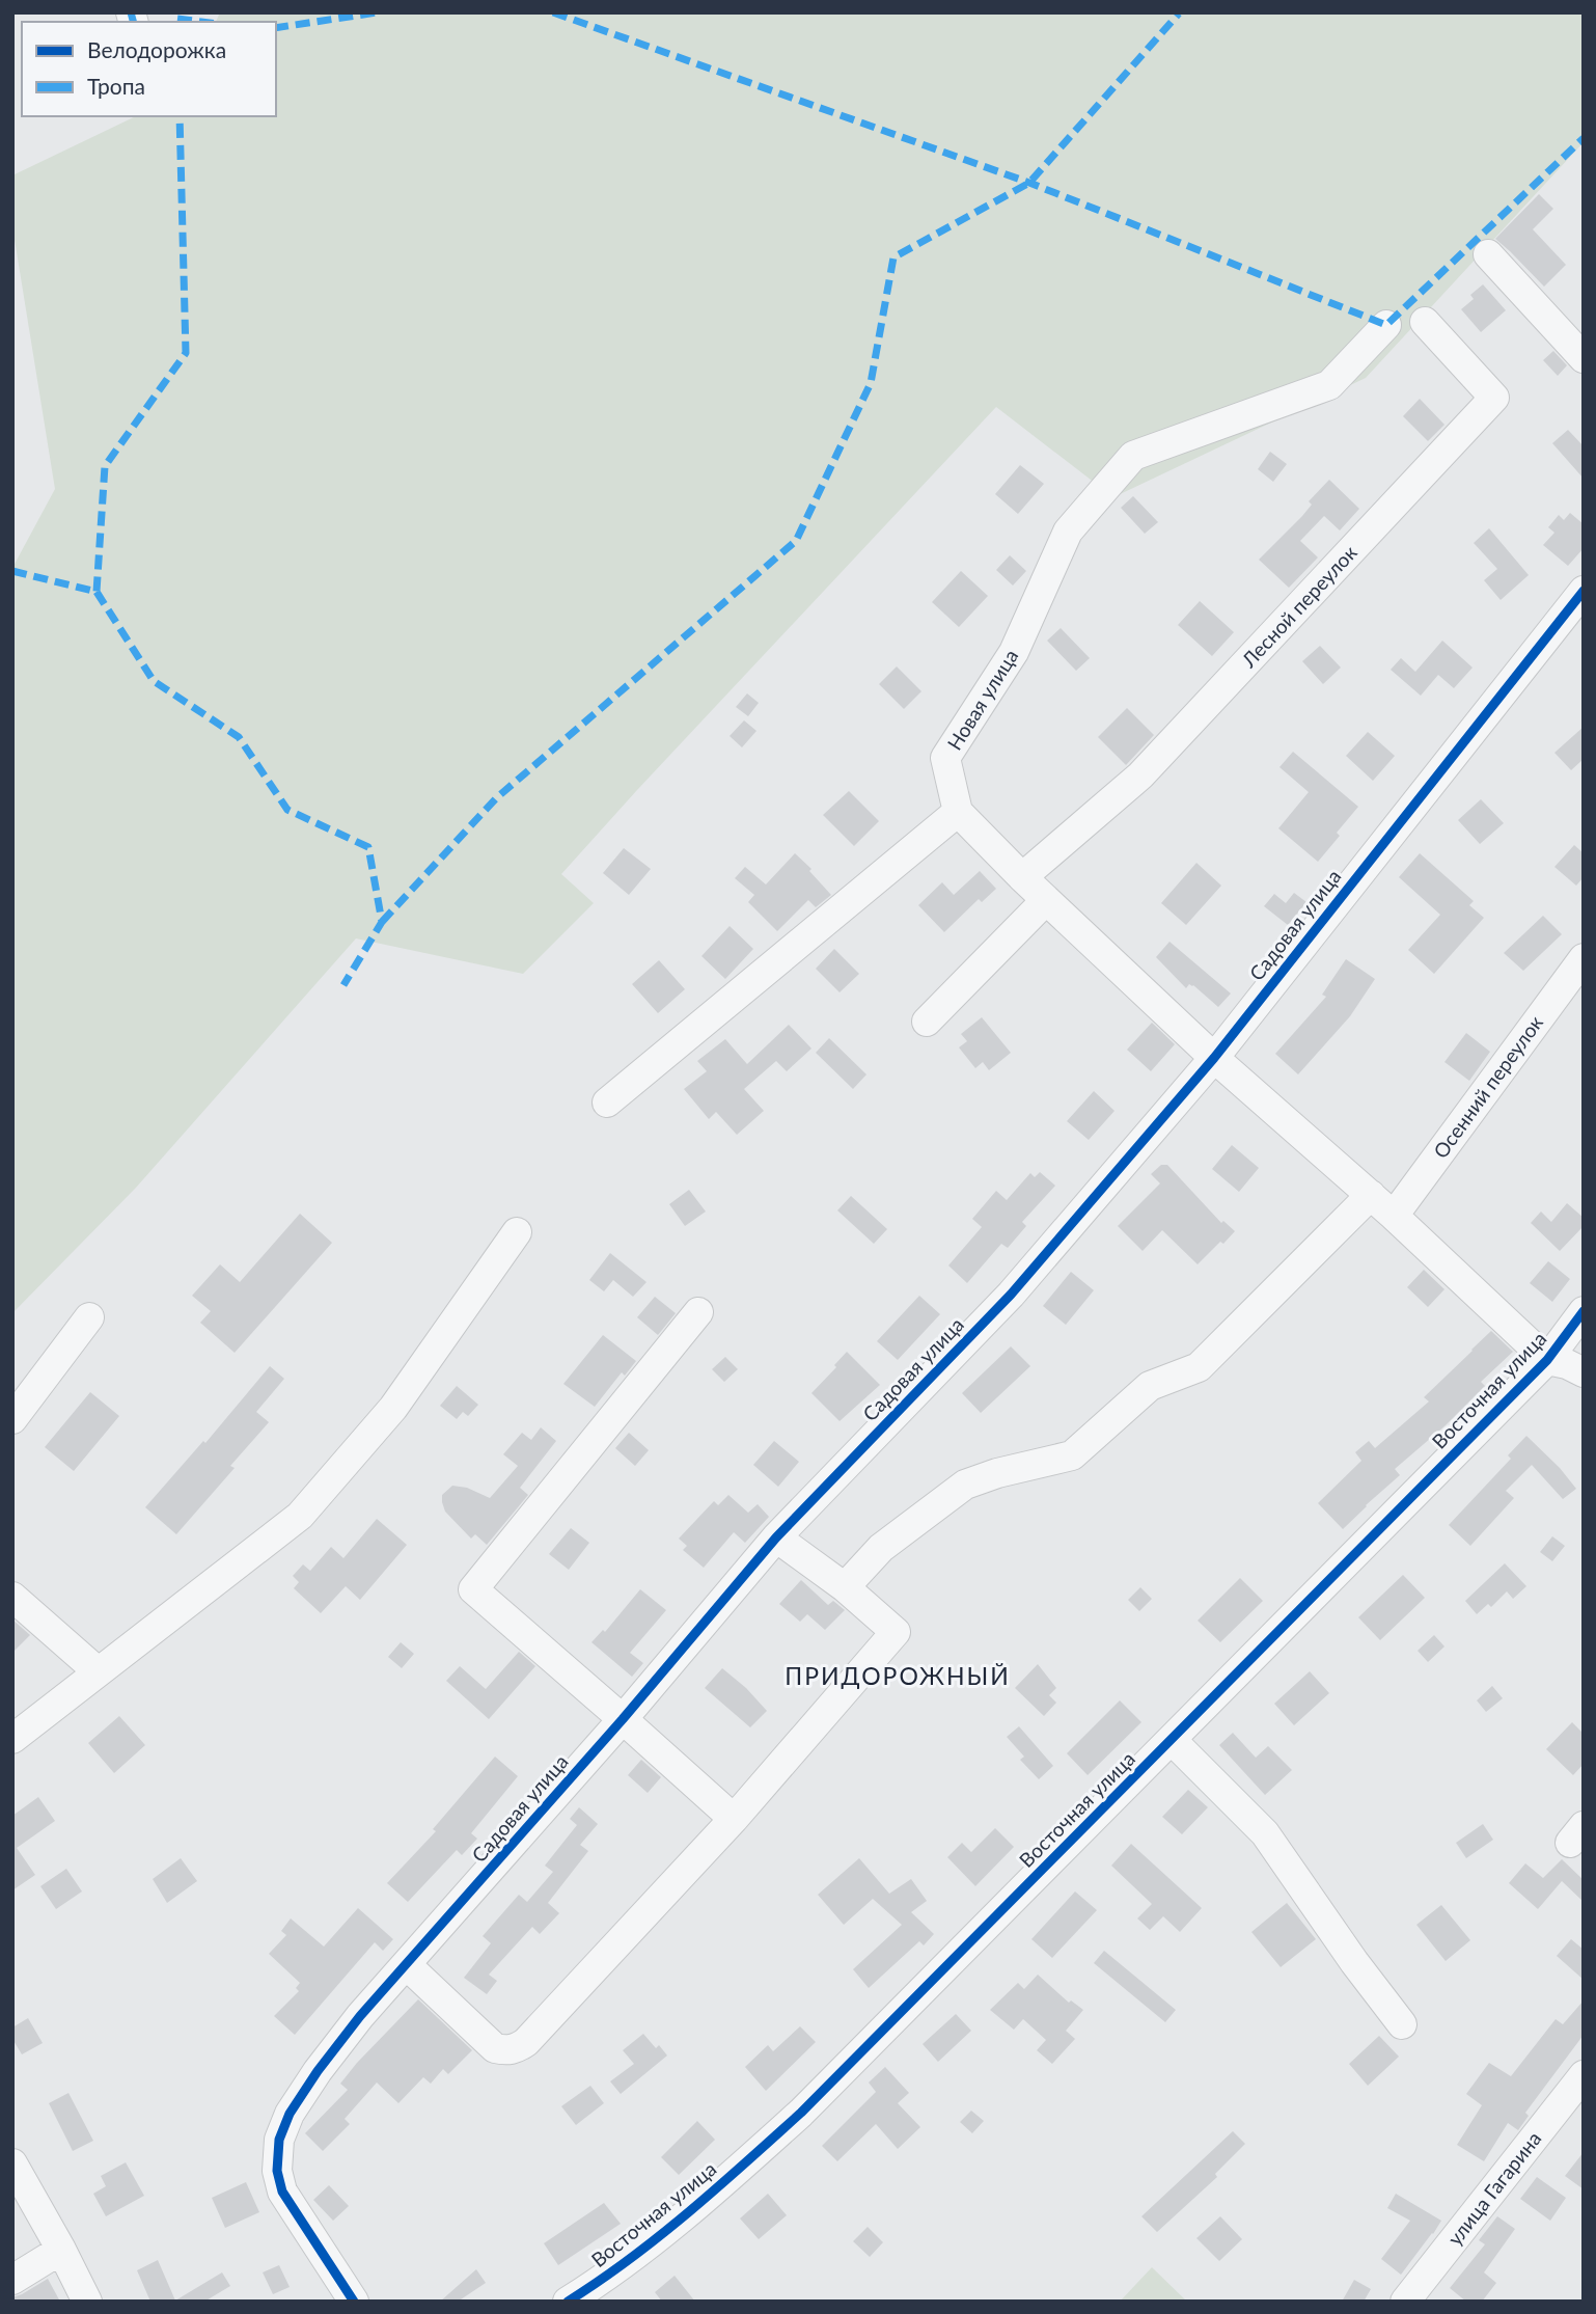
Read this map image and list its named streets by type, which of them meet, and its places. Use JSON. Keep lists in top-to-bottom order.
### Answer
{
  "streets": {
    "street": [
      "Лесной переулок",
      "Новая улица",
      "Садовая улица",
      "Осенний переулок",
      "Восточная улица",
      "улица Гагарина"
    ]
  },
  "districts": ["ПРИДОРОЖНЫЙ"],
  "legend": ["Велодорожка", "Тропа"]
}
